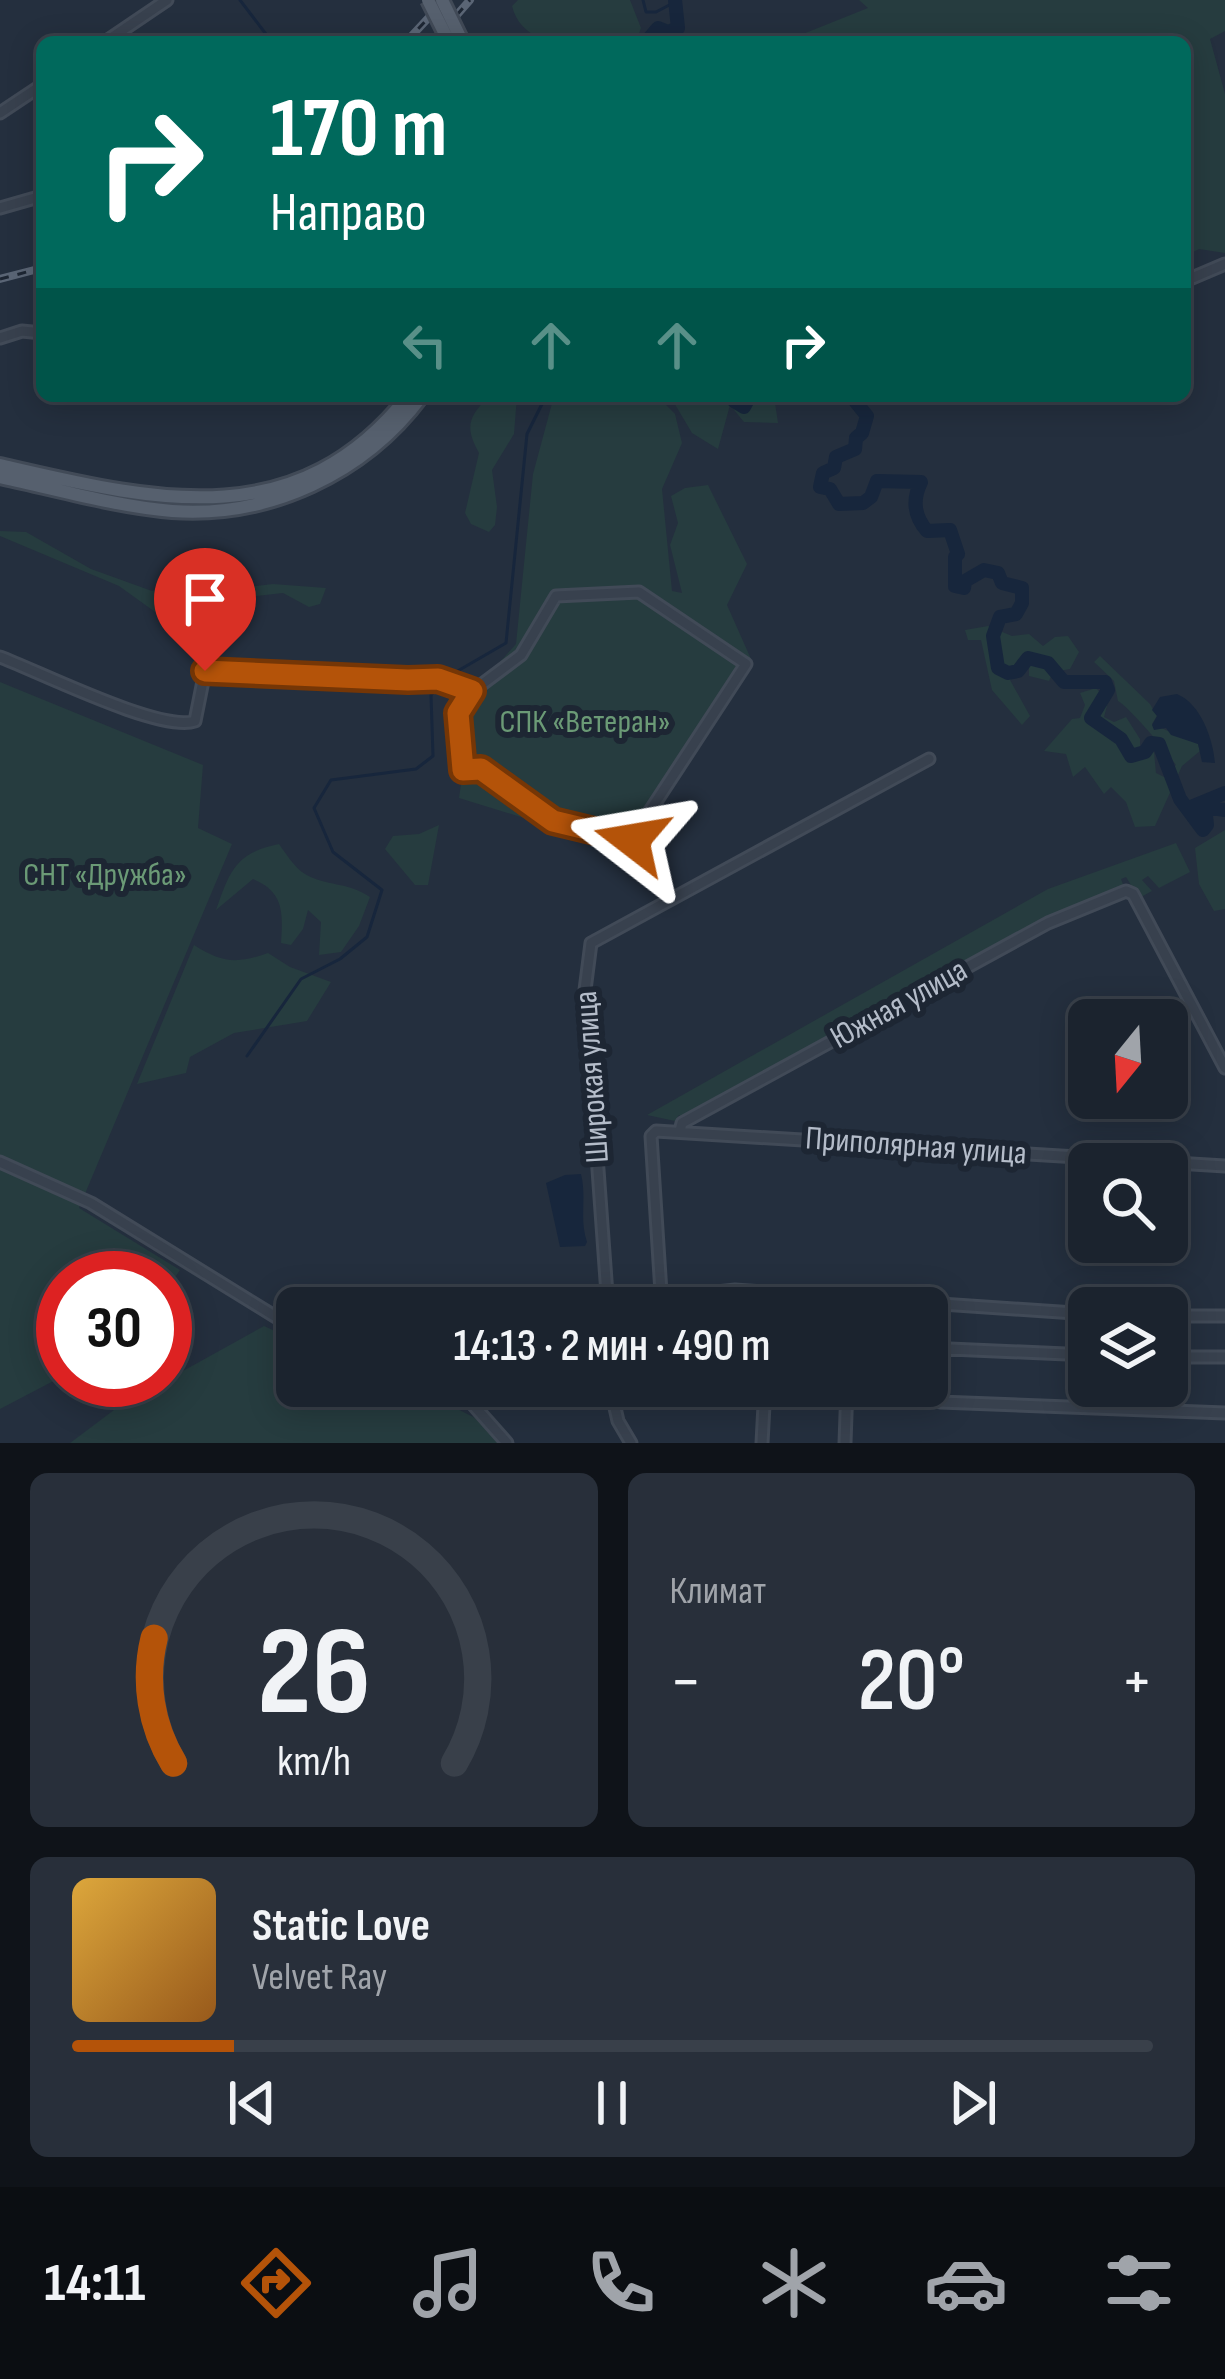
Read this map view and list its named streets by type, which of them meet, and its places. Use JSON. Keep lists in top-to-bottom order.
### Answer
{
  "streets": {
    "street": ["Южная улица", "Широкая улица", "Приполярная улица"]
  },
  "crossings": [
    ["Южная улица", "Приполярная улица"]
  ],
  "parks": ["СПК «Ветеран»", "СНТ «Дружба»"],
  "north": "bottom",
  "page": {
    "turn": ["170 m", "Направо"],
    "limit": "30",
    "trip": "14:13 · 2 мин · 490 m",
    "tile": "Климат",
    "heat": ["−", "20°", "+"],
    "song": ["Static Love", "Velvet Ray"],
    "tabs": "14:11",
    "gauge": ["26", "km/h"]
  }
}
